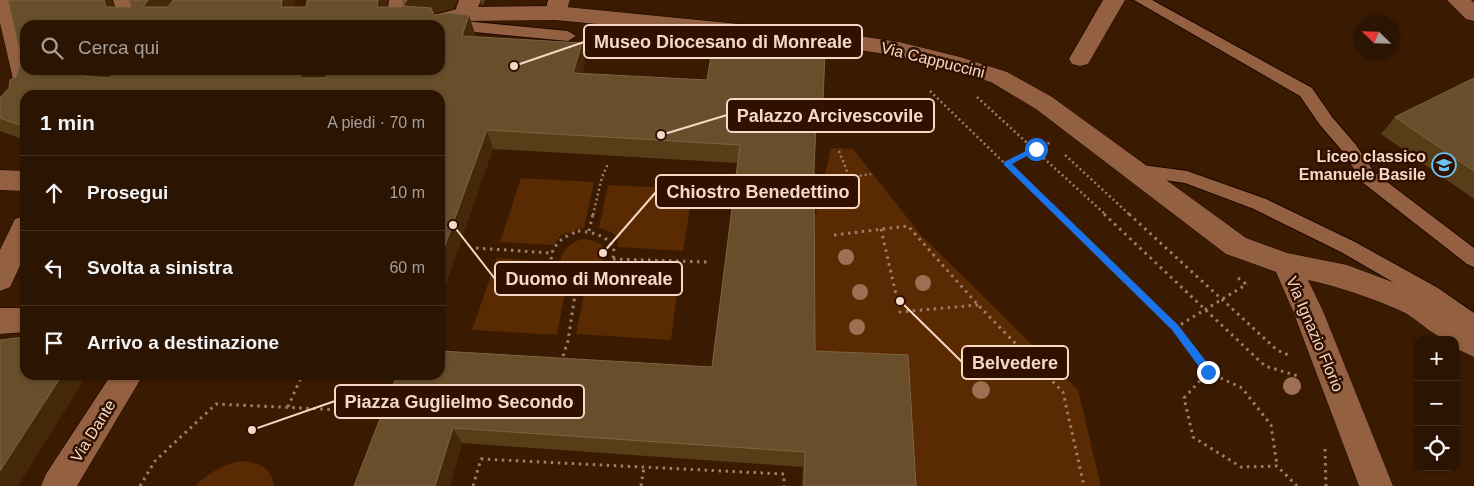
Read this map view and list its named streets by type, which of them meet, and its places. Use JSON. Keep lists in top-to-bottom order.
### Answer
{
  "streets": {
    "street": ["Via Cappuccini", "Via Ignazio Florio", "Via Dante"]
  },
  "crossings": [
    ["Via Cappuccini", "Via Ignazio Florio"]
  ],
  "places": {
    "other": [
      "Museo Diocesano di Monreale",
      "Palazzo Arcivescovile",
      "Duomo di Monreale",
      "Chiostro Benedettino",
      "Belvedere",
      "Piazza Guglielmo Secondo"
    ],
    "school or university": ["Liceo classico Emanuele Basile"]
  },
  "north": "top left",
  "page": {
    "search": "Cerca qui",
    "heading": ["1 min", "A piedi · 70 m"],
    "list": [
      ["Prosegui", "10 m"],
      ["Svolta a sinistra", "60 m"],
      "Arrivo a destinazione"
    ],
    "map_buttons": ["+", "−"]
  }
}
